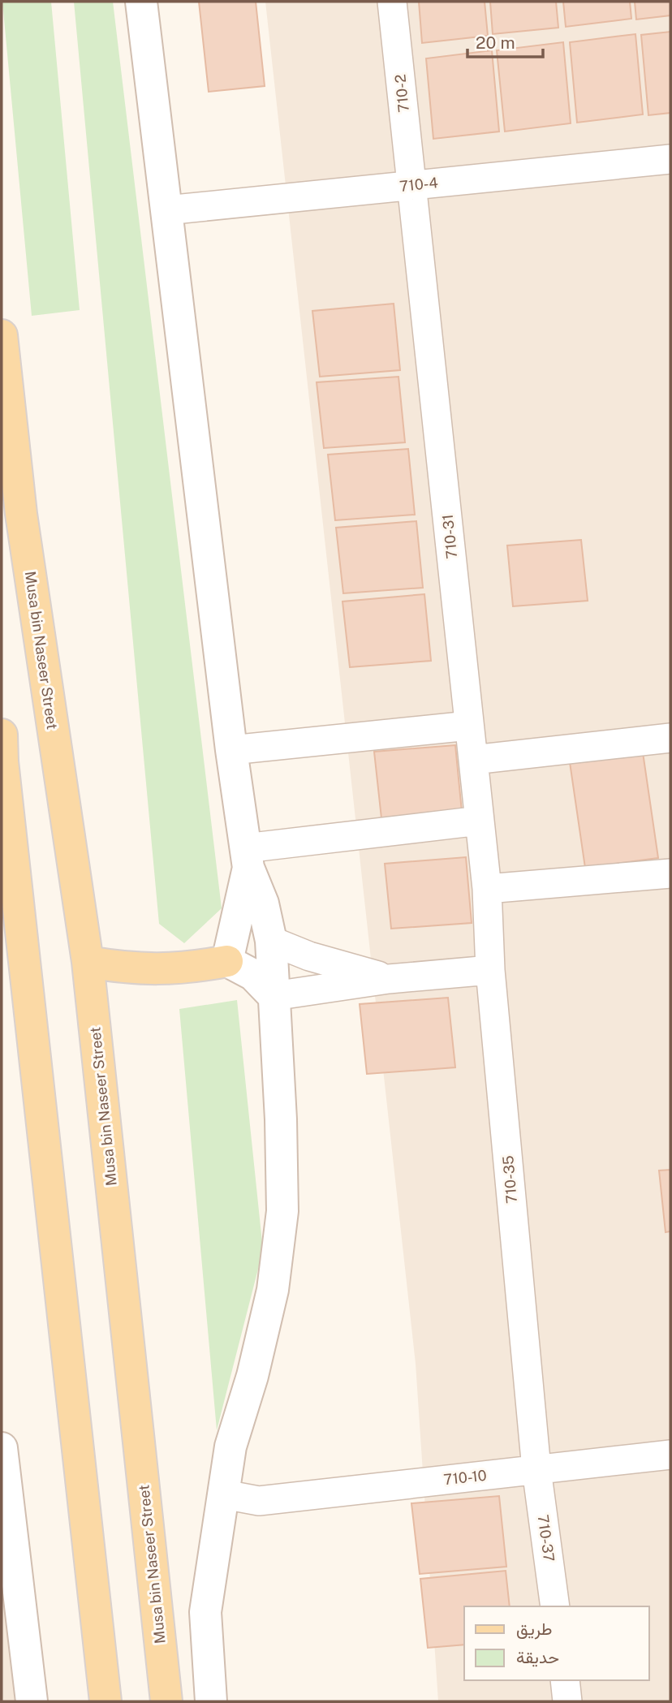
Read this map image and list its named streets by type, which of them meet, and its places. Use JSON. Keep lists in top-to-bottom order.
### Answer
{
  "streets": {
    "main road": ["Musa bin Naseer Street"],
    "street": [
      "710-2",
      "710-4",
      "710-31",
      "710-35",
      "710-10",
      "710-37"
    ]
  },
  "crossings": [
    ["710-2", "710-4"],
    ["710-2", "710-31"],
    ["710-4", "710-31"],
    ["710-31", "710-35"],
    ["710-35", "710-10"],
    ["710-35", "710-37"],
    ["710-10", "710-37"]
  ],
  "legend": ["طريق", "حديقة"],
  "scale_bar": "20 m"
}
